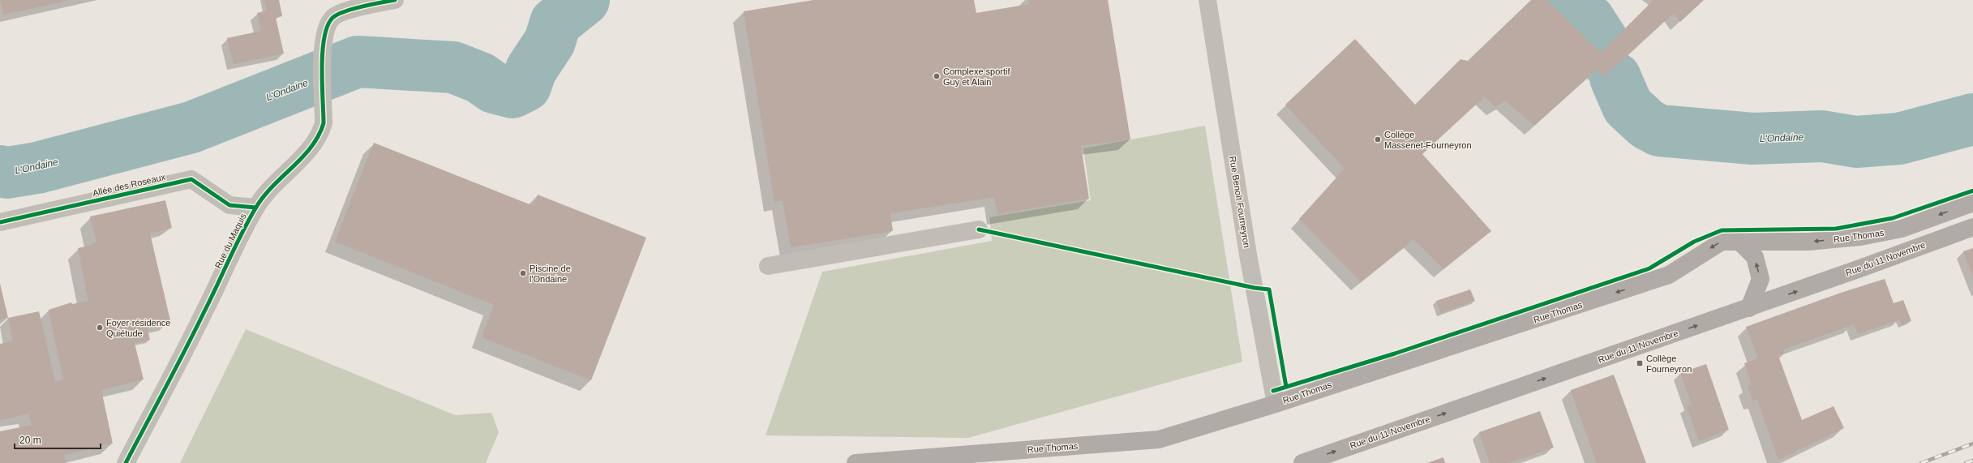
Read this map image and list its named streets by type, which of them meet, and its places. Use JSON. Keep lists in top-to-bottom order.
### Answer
{
  "streets": {
    "main road": ["Rue Thomas", "Rue du 11 Novembre"],
    "street": ["Allée des Roseaux", "Rue Benoît Fourneyron", "Rue du Maquis"]
  },
  "crossings": [
    ["Allée des Roseaux", "Rue du Maquis"],
    ["Rue Benoît Fourneyron", "Rue Thomas"]
  ],
  "one_way": ["Rue Thomas", "Rue du 11 Novembre"],
  "water": ["L'Ondaine"],
  "places": {
    "other": [
      "Complexe sportif Guy et Alain",
      "Collège Massenet-Fourneyron",
      "Piscine de l'Ondaine",
      "Foyer-résidence Quiétude"
    ],
    "transit": ["Collège Fourneyron"]
  },
  "scale_bar": "20 m"
}
